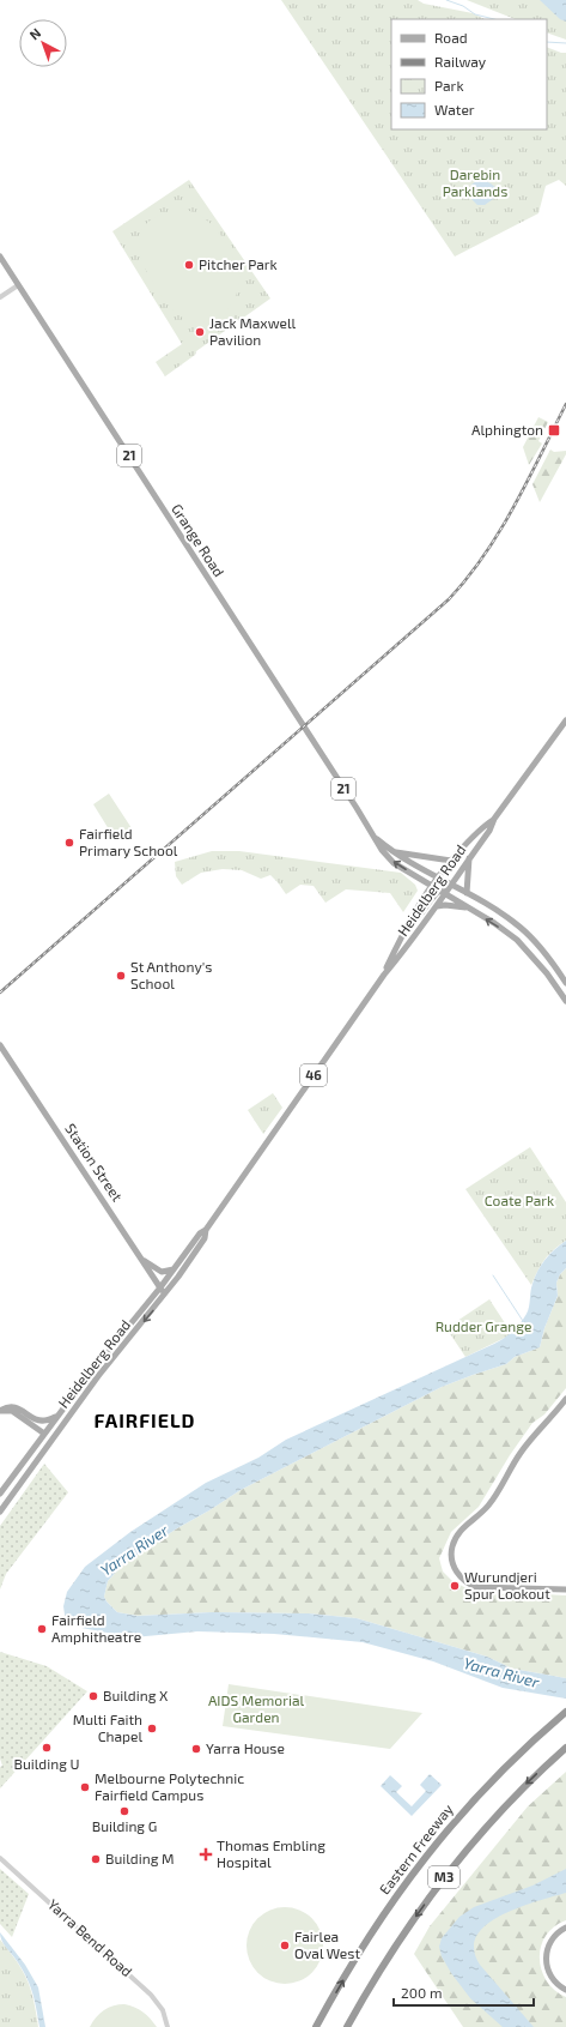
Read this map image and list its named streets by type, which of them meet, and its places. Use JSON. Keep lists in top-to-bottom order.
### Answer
{
  "streets": {
    "highway": ["Eastern Freeway", "M3"],
    "main road": [
      "21",
      "Grange Road",
      "Heidelberg Road",
      "46",
      "Station Street"
    ],
    "street": ["Yarra Bend Road"]
  },
  "crossings": [
    ["21", "Grange Road"],
    ["21", "Heidelberg Road"],
    ["Grange Road", "Heidelberg Road"],
    ["Heidelberg Road", "Station Street"]
  ],
  "districts": ["FAIRFIELD"],
  "water": ["Yarra River"],
  "parks": [
    "Darebin Parklands",
    "Coate Park",
    "Rudder Grange",
    "AIDS Memorial Garden"
  ],
  "places": {
    "other": [
      "Pitcher Park",
      "Jack Maxwell Pavilion",
      "Fairfield Primary School",
      "St Anthony's School",
      "Wurundjeri Spur Lookout",
      "Fairfield Amphitheatre",
      "Building X",
      "Multi Faith Chapel",
      "Building U",
      "Yarra House",
      "Melbourne Polytechnic Fairfield Campus",
      "Building G",
      "Building M",
      "Fairlea Oval West"
    ],
    "transit": ["Alphington"],
    "health": ["Thomas Embling Hospital"]
  },
  "legend": [
    "Road",
    "Railway",
    "Park",
    "Water"
  ],
  "scale_bar": "200 m",
  "north": "top left"
}
